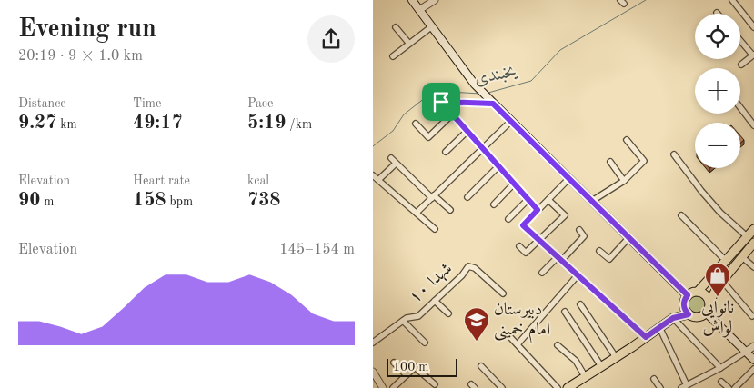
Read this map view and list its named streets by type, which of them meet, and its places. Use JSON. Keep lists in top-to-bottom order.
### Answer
{
  "streets": {
    "street": ["شهدا ۱۰"]
  },
  "water": ["یخبندی"],
  "places": {
    "shop": ["نانوایی لواش"],
    "school or university": ["دبیرستان امام خمینی"]
  },
  "scale_bar": "100 m",
  "page": {
    "heading": ["Evening run", "20:19 · 9 × 1.0 km"],
    "map_buttons": ["+", "−"],
    "stats": [
      ["Distance", "9.27 km"],
      ["Time", "49:17"],
      ["Pace", "5:19 /km"],
      ["Elevation", "90 m"],
      ["Heart rate", "158 bpm"],
      ["kcal", "738"]
    ],
    "chart": ["Elevation", "145–154 m"],
    "scale": "100 m"
  }
}
